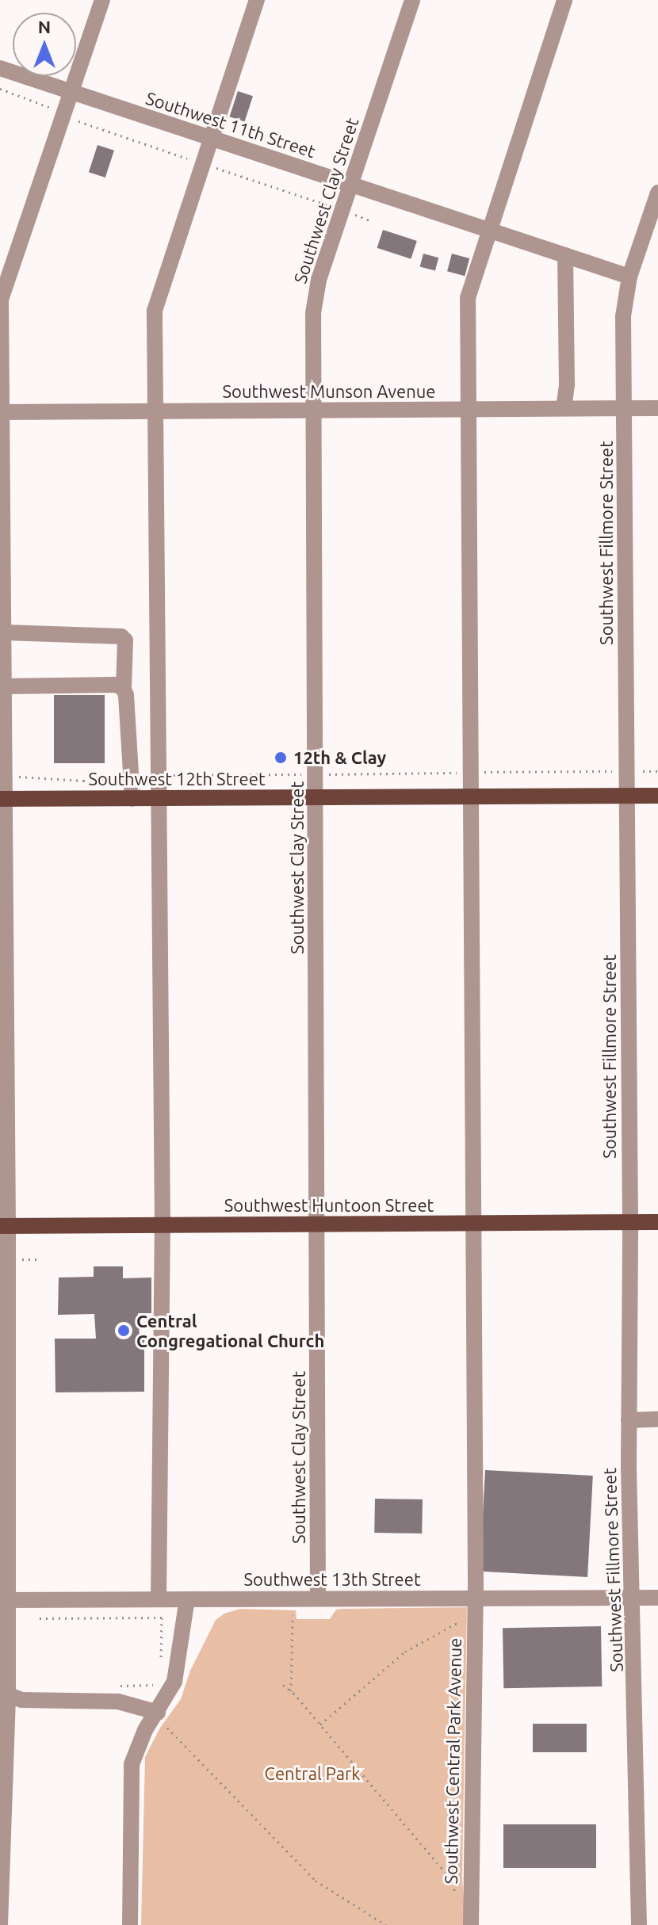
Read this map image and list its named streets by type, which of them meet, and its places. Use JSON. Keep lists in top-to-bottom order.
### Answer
{
  "streets": {
    "main road": ["Southwest 12th Street", "Southwest Huntoon Street"],
    "street": [
      "Southwest 11th Street",
      "Southwest Clay Street",
      "Southwest Munson Avenue",
      "Southwest Fillmore Street",
      "Southwest 13th Street",
      "Southwest Central Park Avenue"
    ]
  },
  "crossings": [
    ["Southwest 11th Street", "Southwest Clay Street"],
    ["Southwest 11th Street", "Southwest Fillmore Street"],
    ["Southwest 11th Street", "Southwest Central Park Avenue"],
    ["Southwest Clay Street", "Southwest Munson Avenue"],
    ["Southwest Clay Street", "Southwest 12th Street"],
    ["Southwest Clay Street", "Southwest Huntoon Street"],
    ["Southwest Clay Street", "Southwest 13th Street"],
    ["Southwest Munson Avenue", "Southwest Fillmore Street"],
    ["Southwest Munson Avenue", "Southwest Central Park Avenue"],
    ["Southwest Fillmore Street", "Southwest 12th Street"],
    ["Southwest Fillmore Street", "Southwest Huntoon Street"],
    ["Southwest Fillmore Street", "Southwest 13th Street"],
    ["Southwest 12th Street", "Southwest Central Park Avenue"],
    ["Southwest Huntoon Street", "Southwest Central Park Avenue"],
    ["Southwest 13th Street", "Southwest Central Park Avenue"]
  ],
  "parks": ["Central Park"],
  "places": ["12th & Clay", "Central Congregational Church"],
  "north": "top"
}
